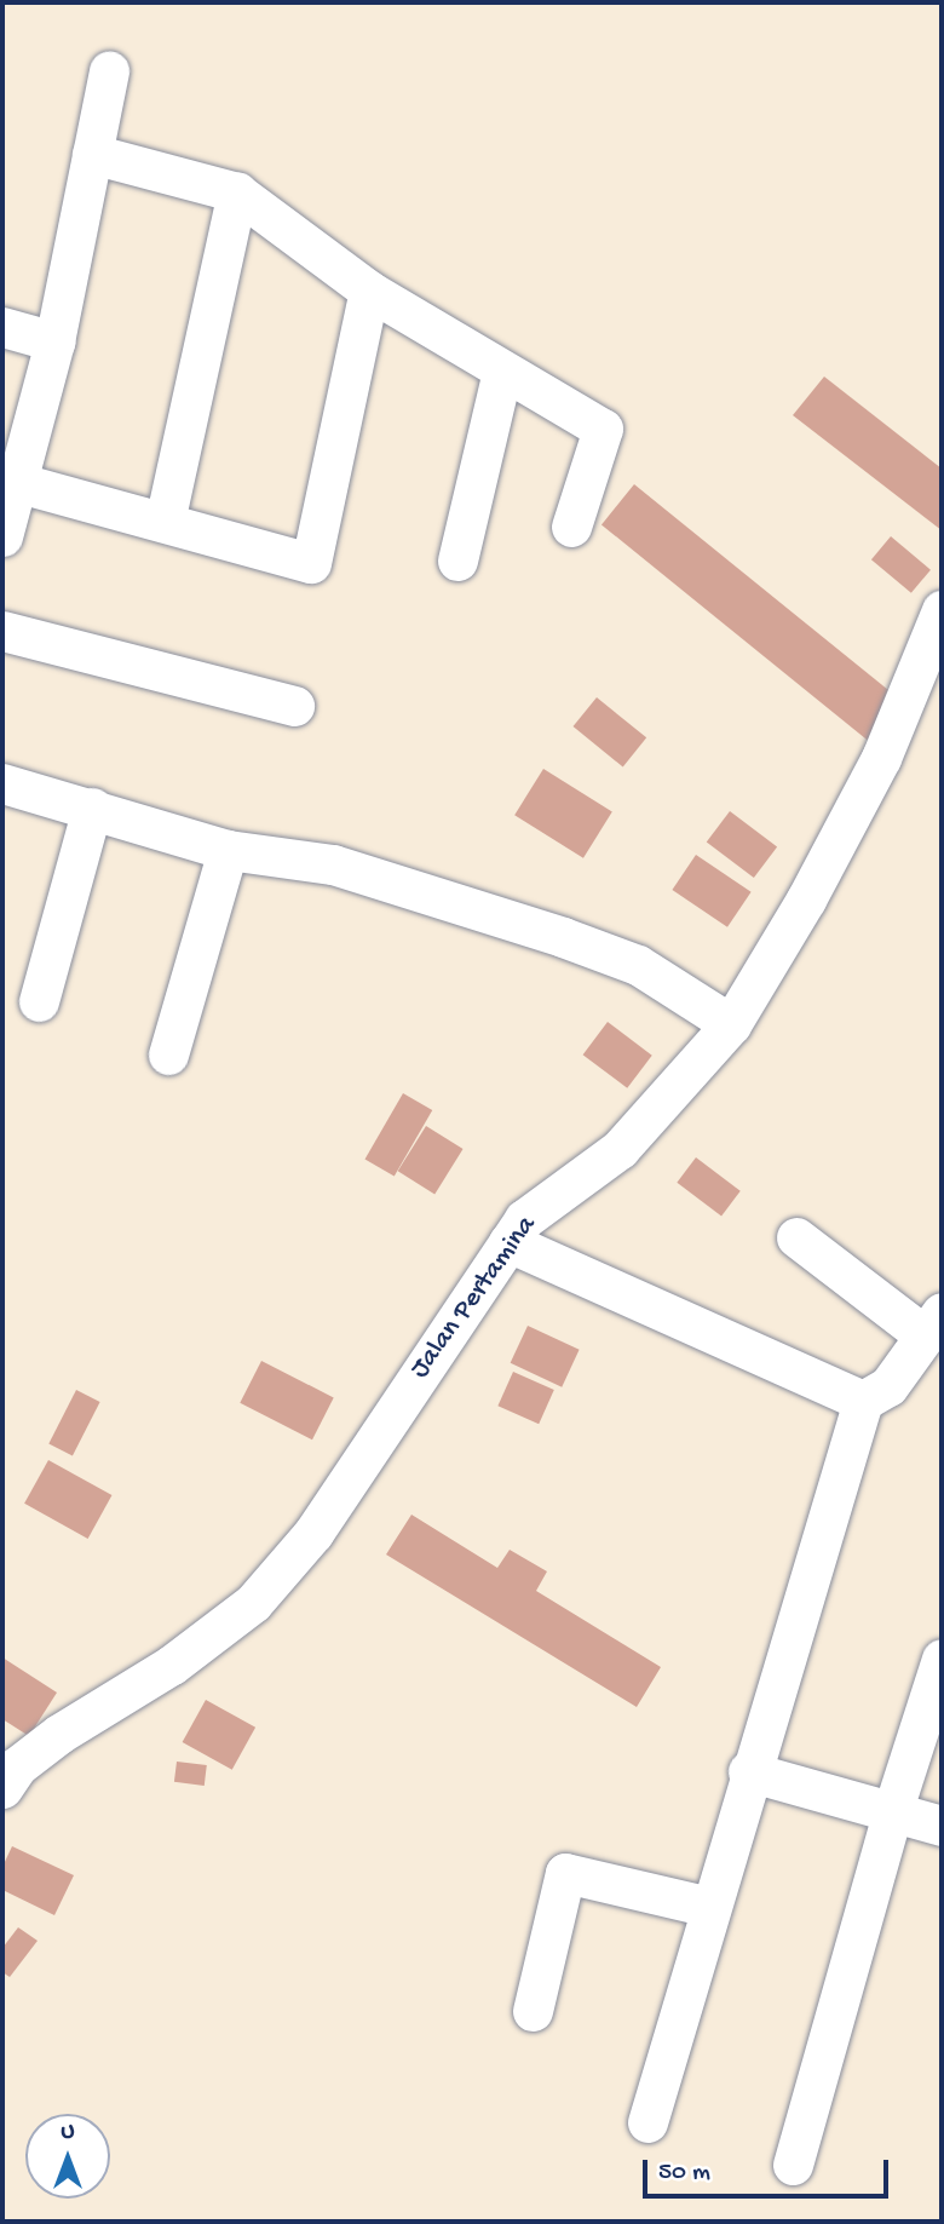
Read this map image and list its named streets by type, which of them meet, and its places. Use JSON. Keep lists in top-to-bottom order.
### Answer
{
  "streets": {
    "street": ["Jalan Pertamina"]
  },
  "scale_bar": "50 m",
  "north": "top"
}
